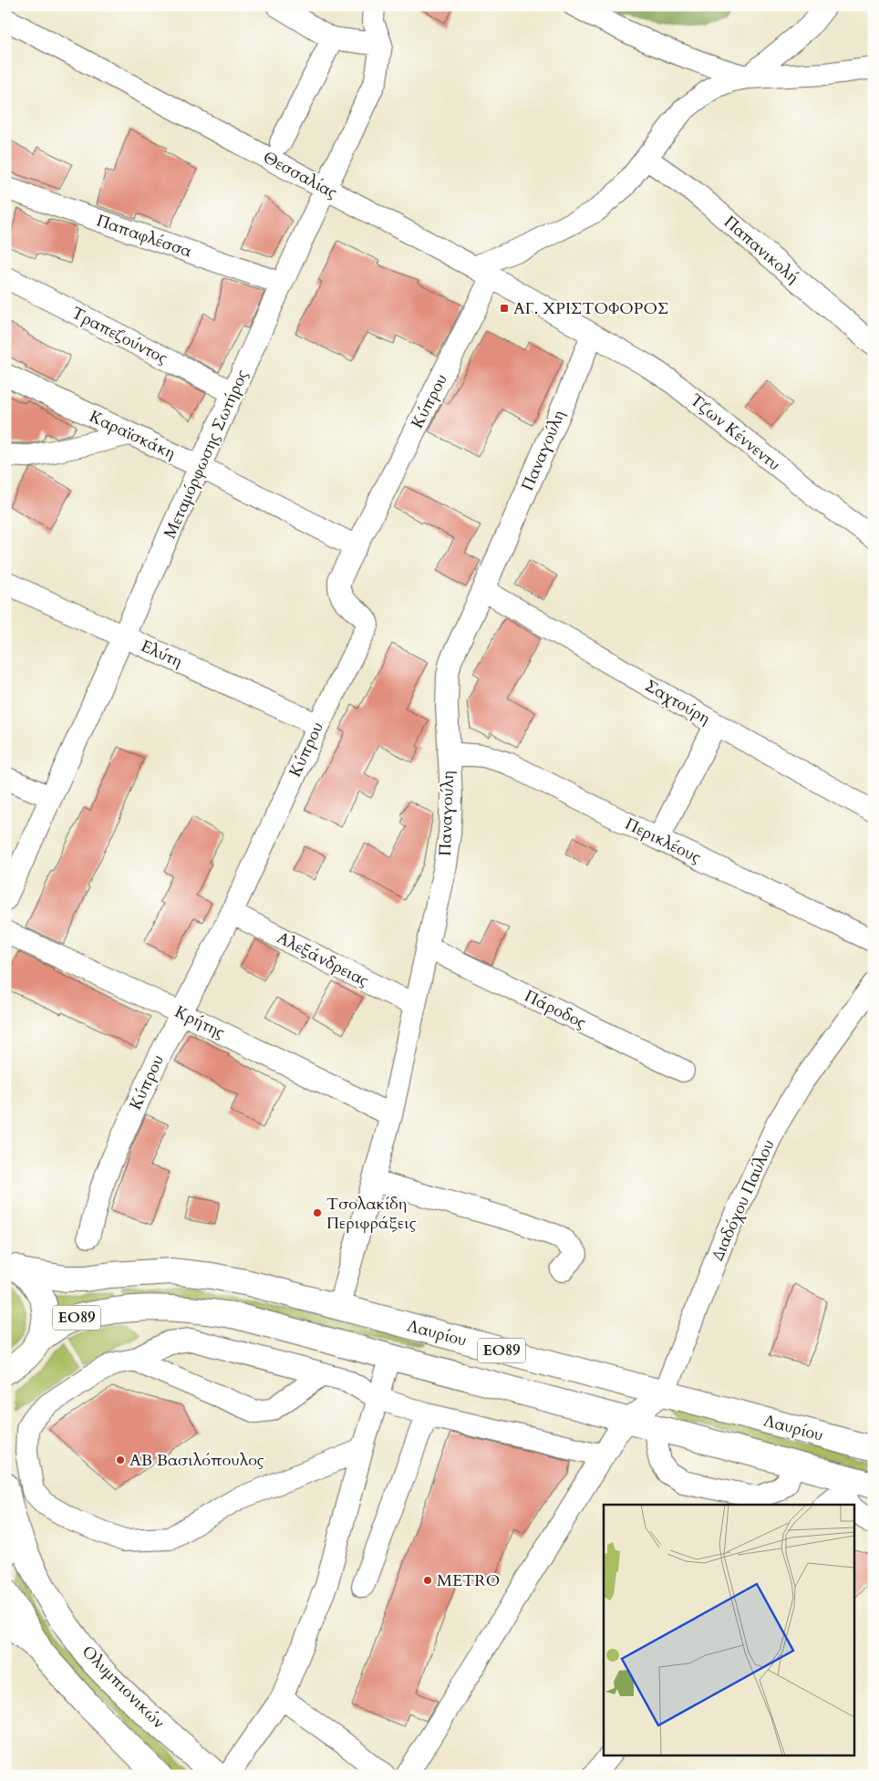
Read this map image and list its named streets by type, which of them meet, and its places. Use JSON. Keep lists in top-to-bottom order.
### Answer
{
  "streets": {
    "main road": ["ΕΟ89", "Λαυρίου", "Ολυμπιονικών"],
    "street": [
      "Θεσσαλίας",
      "Παπαφλέσσα",
      "Παπανικολή",
      "Τραπεζούντος",
      "Κύπρου",
      "Τζων Κέννεντυ",
      "Καραϊσκάκη",
      "Παναγούλη",
      "Μεταμόρφωσης Σωτήρος",
      "Ελύτη",
      "Σαχτούρη",
      "Περικλέους",
      "Αλεξάνδρειας",
      "Πάροδος",
      "Κρήτης",
      "Διαδόχου Παύλου"
    ]
  },
  "crossings": [
    ["Θεσσαλίας", "Κύπρου"],
    ["Θεσσαλίας", "Τζων Κέννεντυ"],
    ["Θεσσαλίας", "Παναγούλη"],
    ["Θεσσαλίας", "Μεταμόρφωσης Σωτήρος"],
    ["Παπαφλέσσα", "Μεταμόρφωσης Σωτήρος"],
    ["Τραπεζούντος", "Μεταμόρφωσης Σωτήρος"],
    ["Κύπρου", "Καραϊσκάκη"],
    ["Κύπρου", "Ελύτη"],
    ["Κύπρου", "Αλεξάνδρειας"],
    ["Κύπρου", "Κρήτης"],
    ["Τζων Κέννεντυ", "Παναγούλη"],
    ["Καραϊσκάκη", "Μεταμόρφωσης Σωτήρος"],
    ["Παναγούλη", "Σαχτούρη"],
    ["Παναγούλη", "Περικλέους"],
    ["Παναγούλη", "Αλεξάνδρειας"],
    ["Παναγούλη", "Πάροδος"],
    ["Παναγούλη", "Κρήτης"],
    ["Παναγούλη", "Λαυρίου"],
    ["Μεταμόρφωσης Σωτήρος", "Ελύτη"],
    ["Διαδόχου Παύλου", "Λαυρίου"]
  ],
  "places": {
    "transit": ["ΑΓ. ΧΡΙΣΤΟΦΟΡΟΣ"],
    "other": ["Τσολακίδη Περιφράξεις", "ΑΒ Βασιλόπουλος", "METRO"]
  }
}
